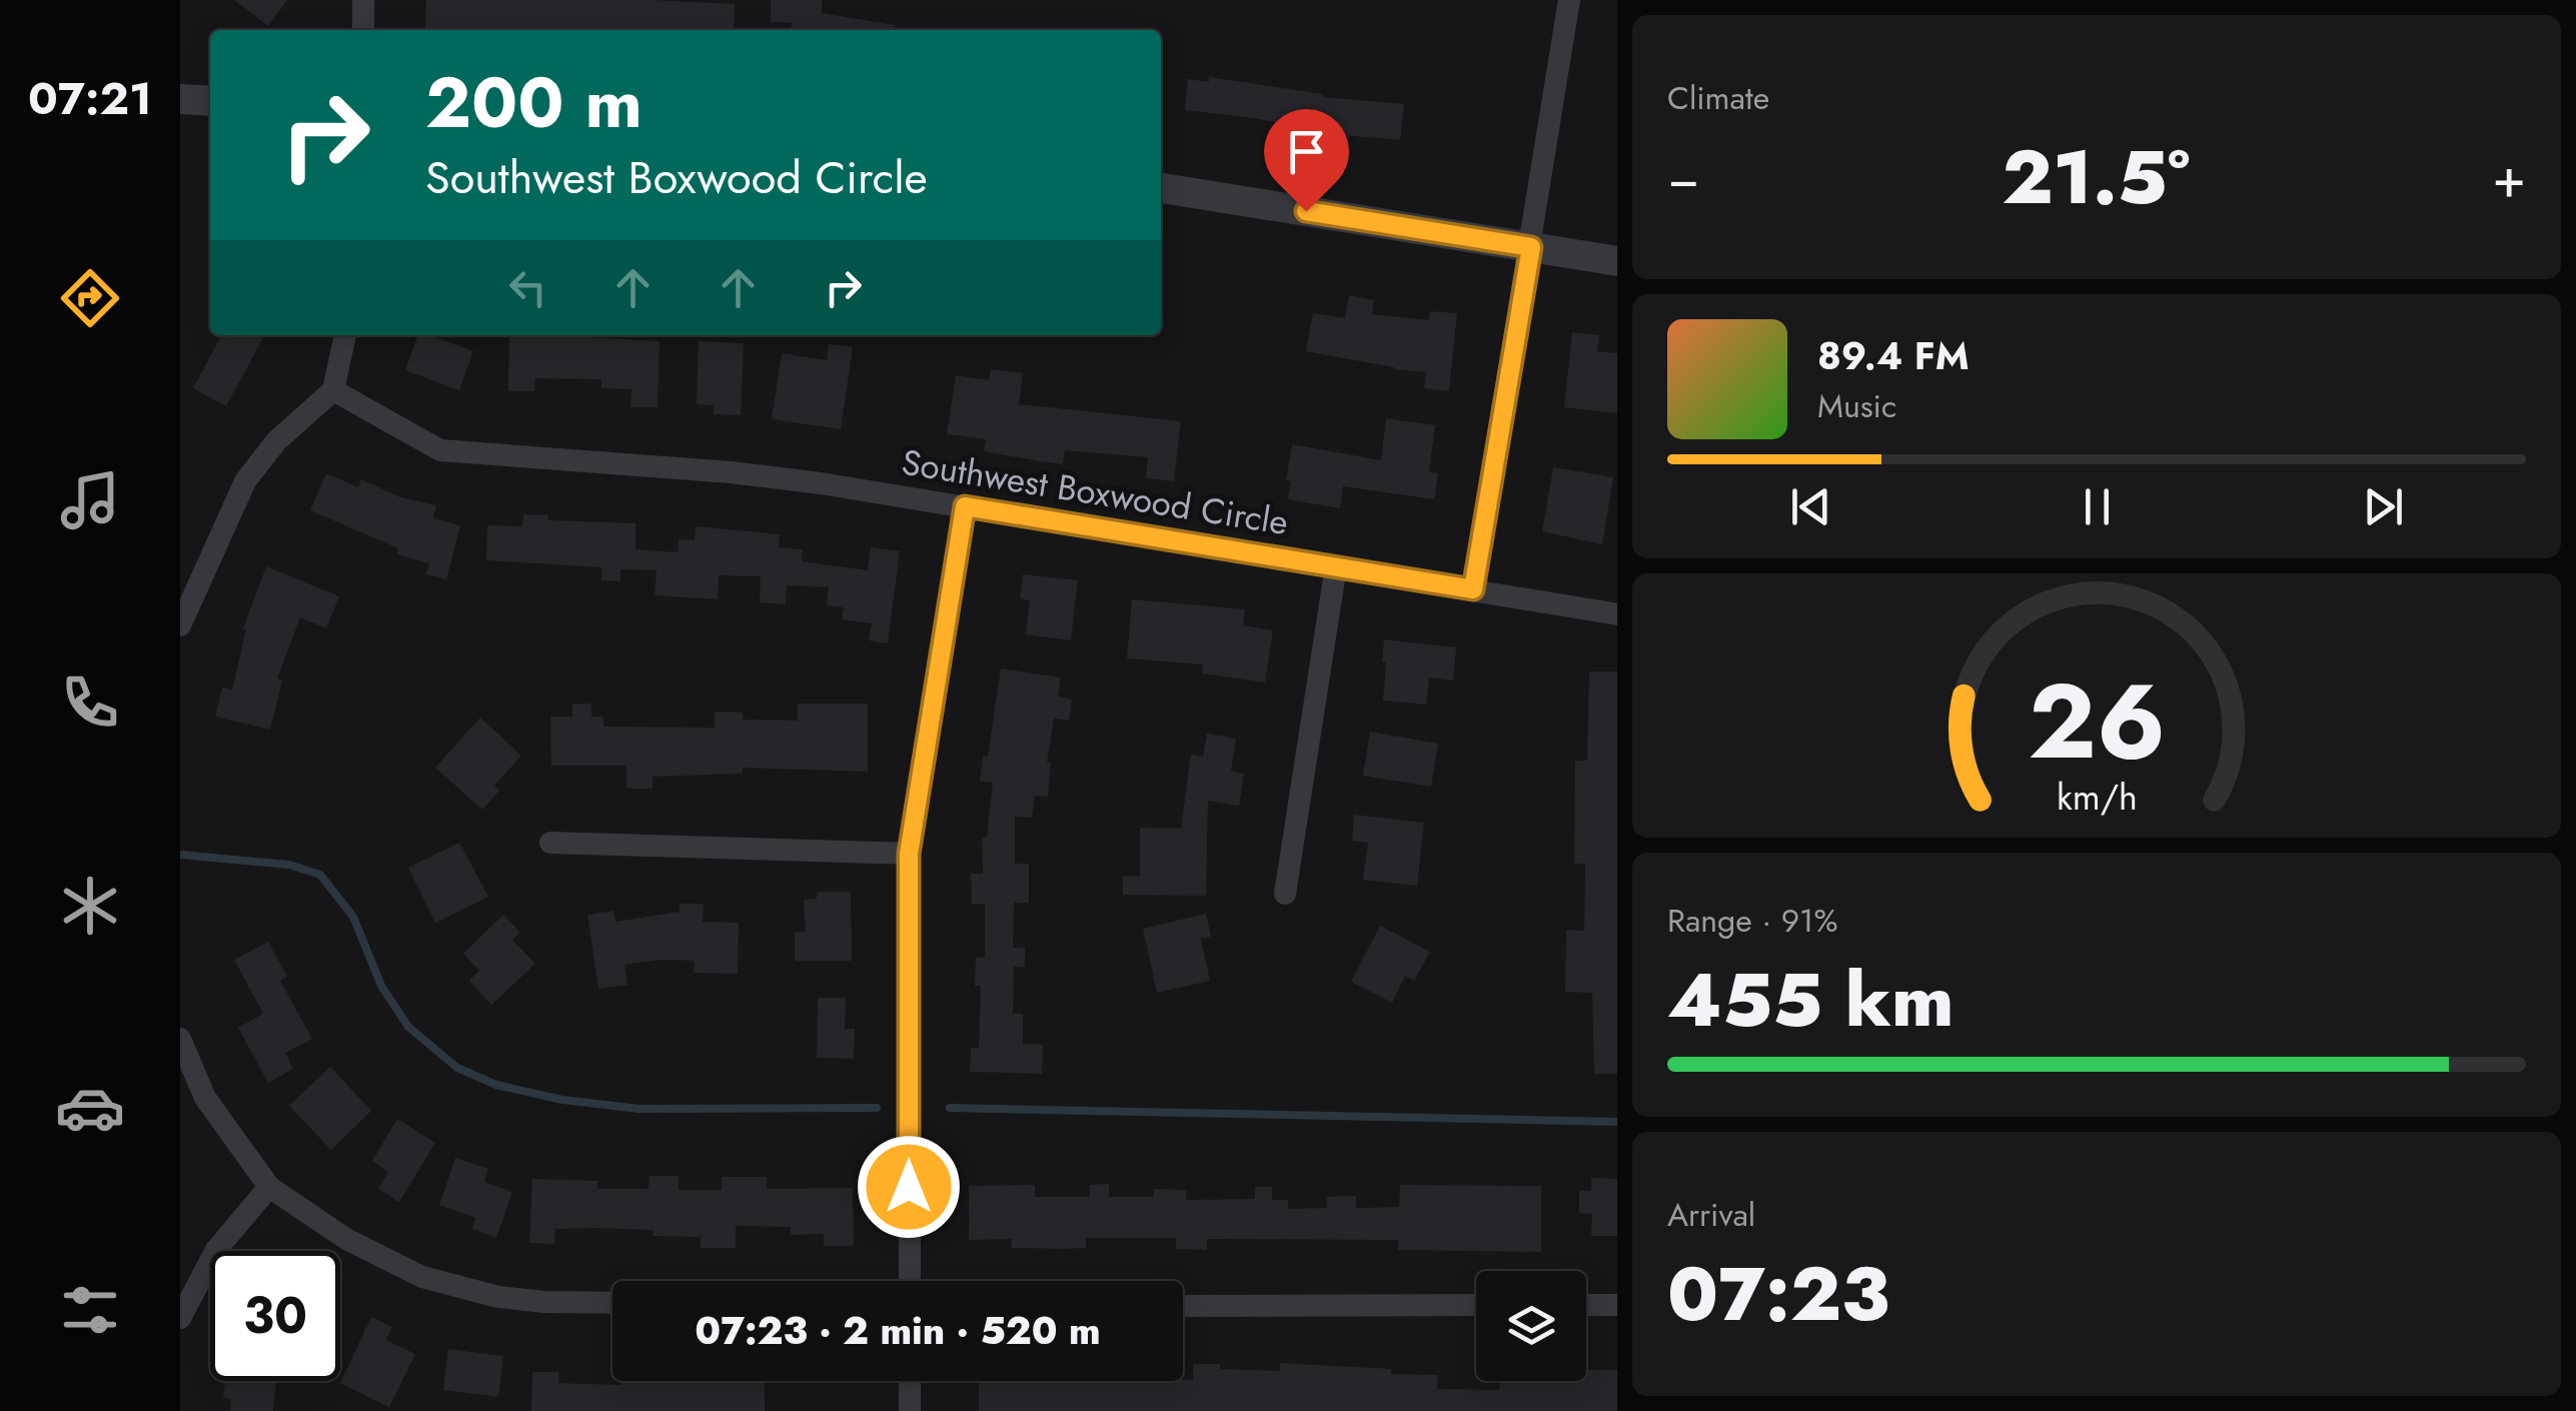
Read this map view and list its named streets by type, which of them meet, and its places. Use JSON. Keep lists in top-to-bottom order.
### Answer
{
  "streets": {
    "street": ["Southwest Boxwood Circle"]
  },
  "page": {
    "tabs": "07:21",
    "tile": [
      "Climate",
      ["Range · 91%", "455 km"],
      ["Arrival", "07:23"]
    ],
    "turn": ["200 m", "Southwest Boxwood Circle"],
    "heat": ["−", "21.5°", "+"],
    "song": ["89.4 FM", "Music"],
    "limit": "30",
    "trip": "07:23 · 2 min · 520 m",
    "gauge": ["26", "km/h"]
  }
}
